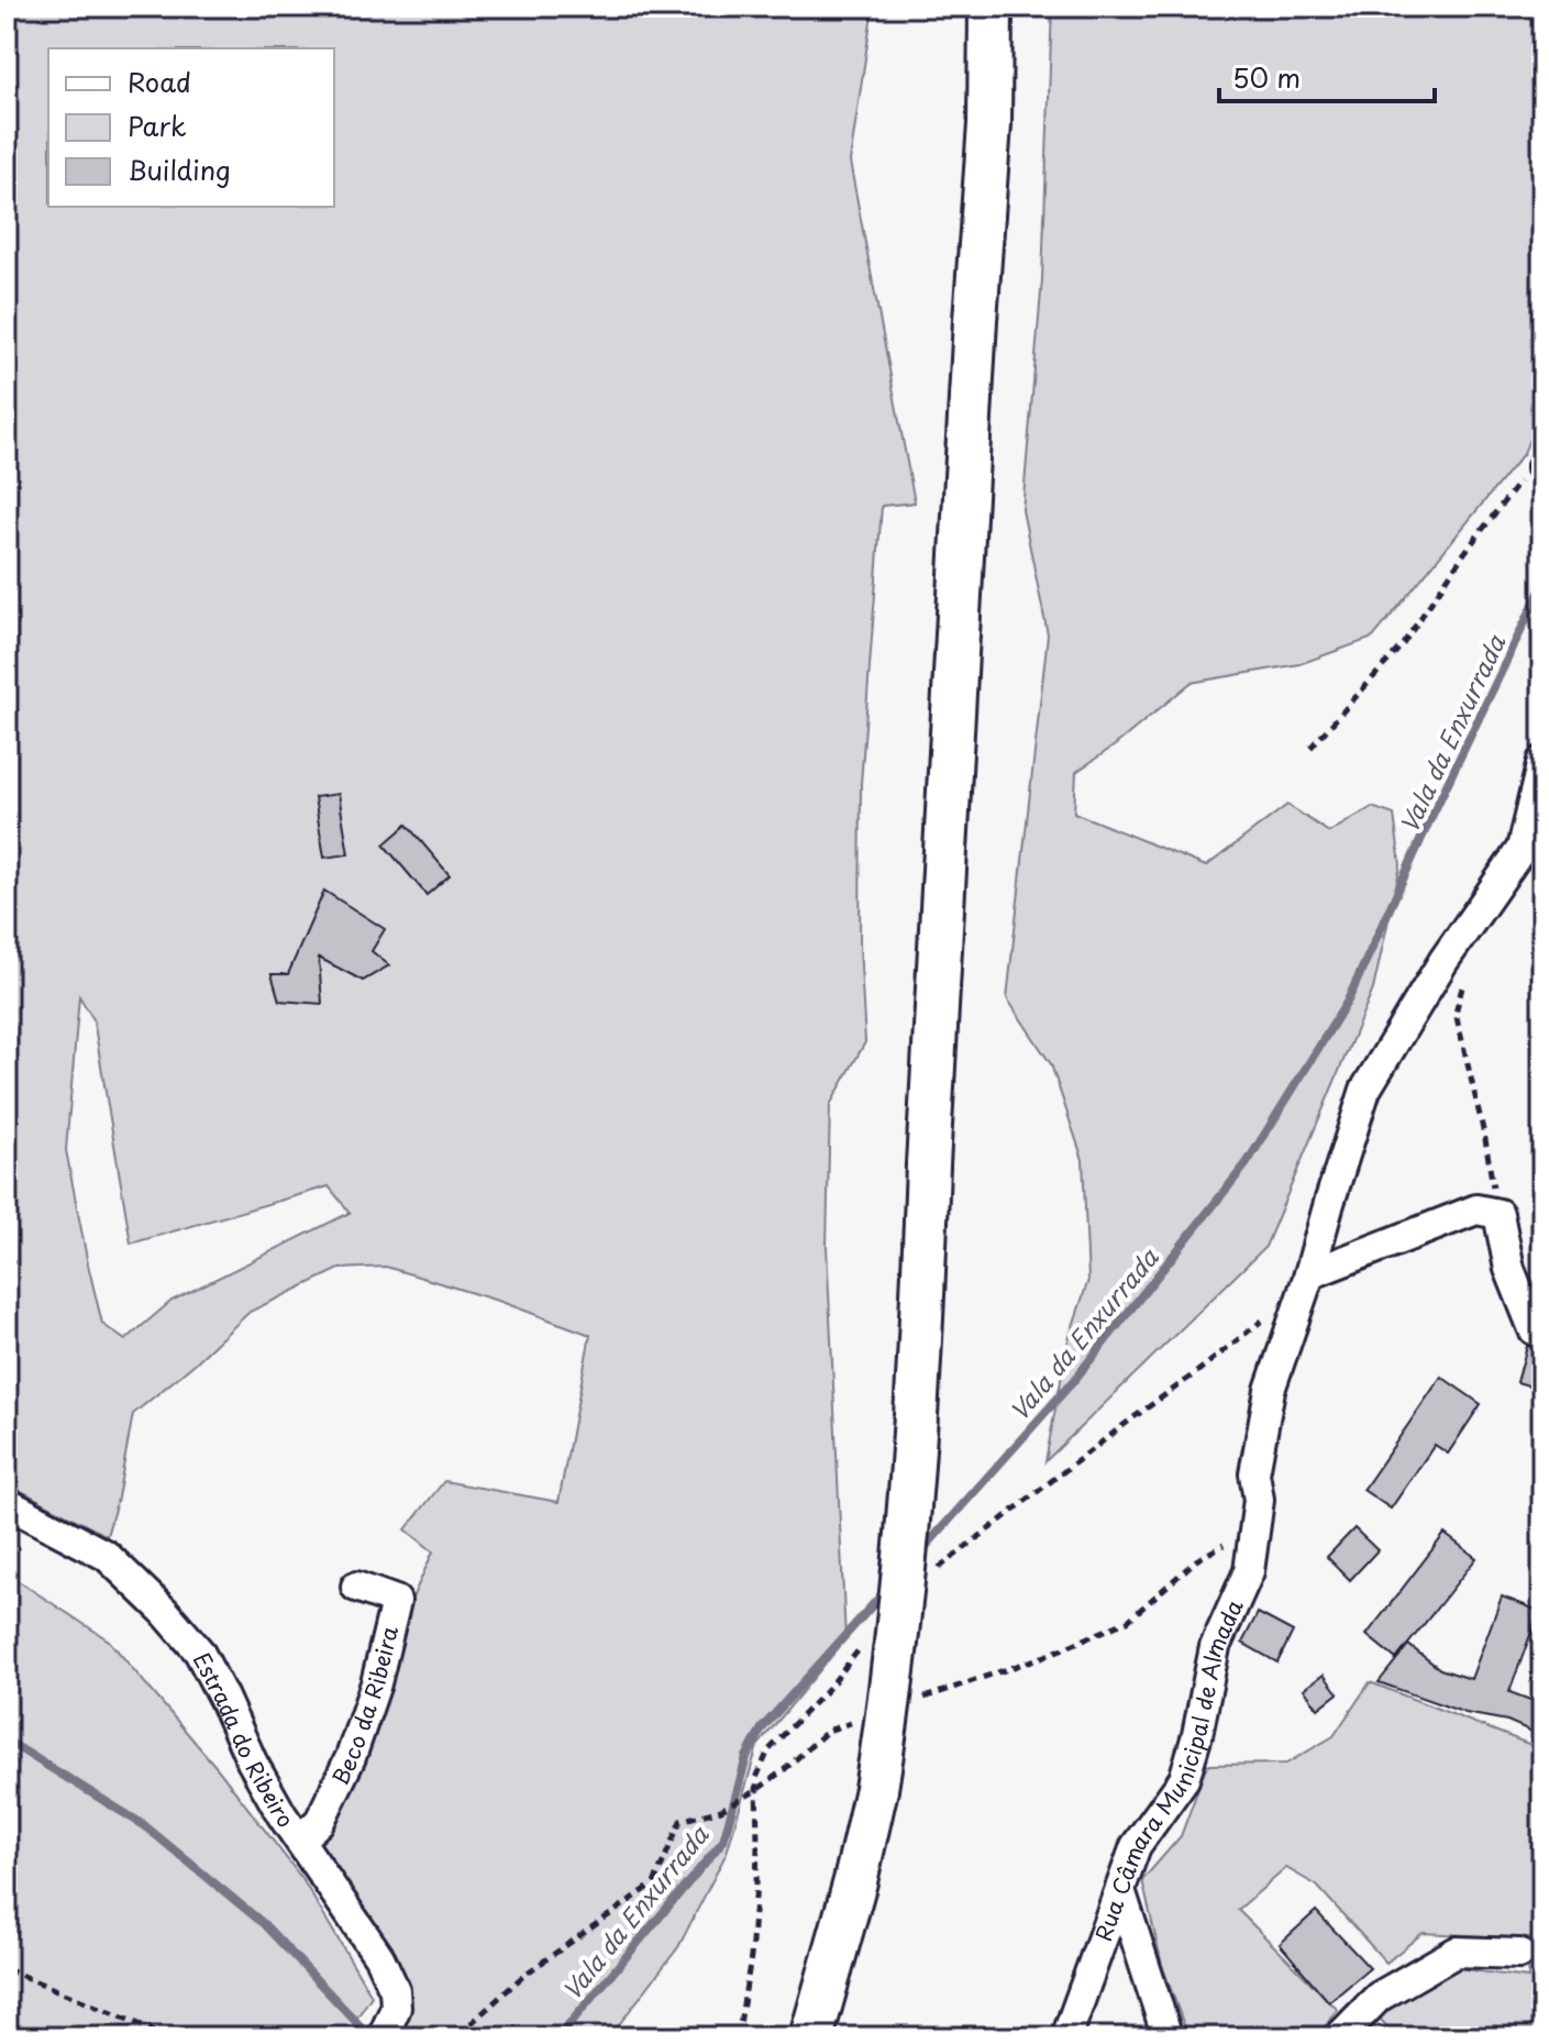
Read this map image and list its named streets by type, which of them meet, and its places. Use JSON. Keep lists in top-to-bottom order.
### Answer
{
  "streets": {
    "street": ["Beco da Ribeira", "Estrada do Ribeiro", "Rua Câmara Municipal de Almada"]
  },
  "crossings": [
    ["Beco da Ribeira", "Estrada do Ribeiro"]
  ],
  "water": ["Vala da Enxurrada"],
  "legend": ["Road", "Park", "Building"],
  "scale_bar": "50 m"
}
